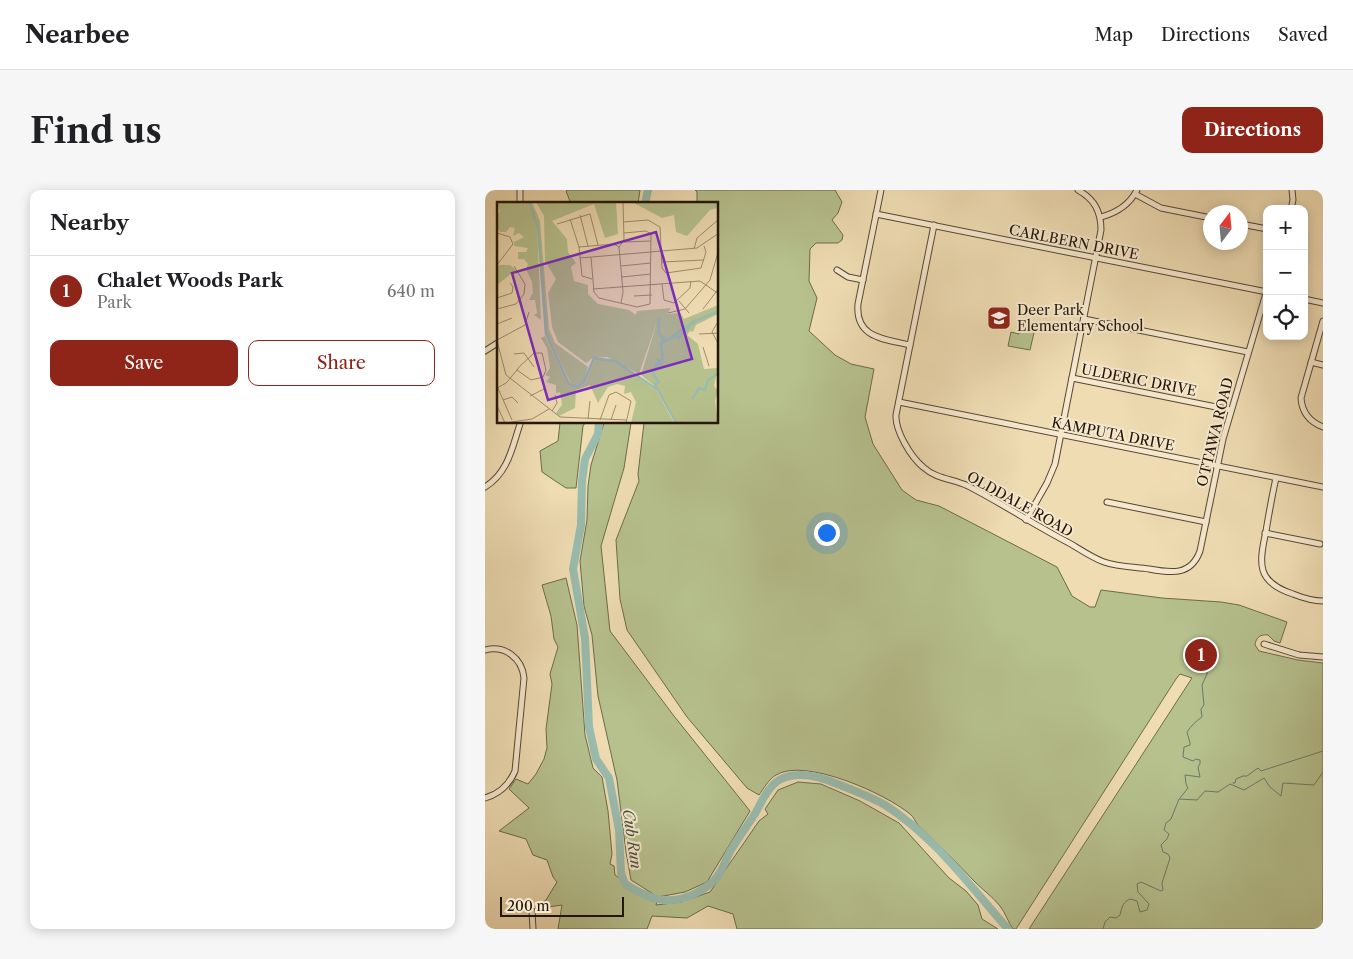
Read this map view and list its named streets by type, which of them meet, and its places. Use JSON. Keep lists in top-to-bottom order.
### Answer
{
  "streets": {
    "street": [
      "CARLBERN DRIVE",
      "ULDERIC DRIVE",
      "OTTAWA ROAD",
      "KAMPUTA DRIVE",
      "OLDDALE ROAD"
    ]
  },
  "crossings": [
    ["CARLBERN DRIVE", "OLDDALE ROAD"],
    ["ULDERIC DRIVE", "OTTAWA ROAD"],
    ["OTTAWA ROAD", "KAMPUTA DRIVE"],
    ["OTTAWA ROAD", "OLDDALE ROAD"],
    ["KAMPUTA DRIVE", "OLDDALE ROAD"]
  ],
  "water": ["Cub Run"],
  "places": {
    "school or university": ["Deer Park Elementary School"]
  },
  "scale_bar": "200 m",
  "north": "top",
  "page": {
    "header": "Nearbee",
    "nav": ["Map", "Directions", "Saved"],
    "buttons": [
      "Directions",
      ["Save", "Share"]
    ],
    "title": "Find us",
    "heading": "Nearby",
    "map_buttons": ["+", "−"],
    "list": [
      {
        "mark": "1",
        "name": "Chalet Woods Park",
        "note": "Park",
        "value": "640 m"
      }
    ],
    "pins": "1",
    "scale": "200 m"
  }
}
